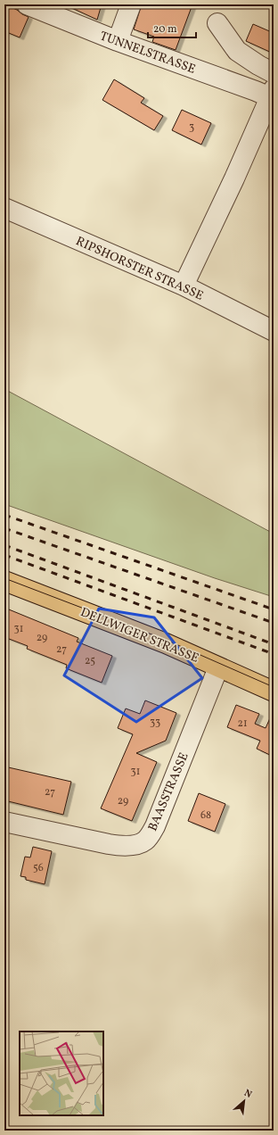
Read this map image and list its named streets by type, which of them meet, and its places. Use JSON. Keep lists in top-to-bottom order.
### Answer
{
  "streets": {
    "main road": ["DELLWIGER STRASSE"],
    "street": ["TUNNELSTRASSE", "RIPSHORSTER STRASSE", "BAASSTRASSE"]
  },
  "crossings": [
    ["TUNNELSTRASSE", "RIPSHORSTER STRASSE"],
    ["DELLWIGER STRASSE", "BAASSTRASSE"]
  ],
  "house_numbers": [
    "3",
    "31",
    "29",
    "27",
    "25",
    "33",
    "21",
    "31",
    "27",
    "29",
    "68",
    "56"
  ],
  "scale_bar": "20 m",
  "north": "top right"
}
